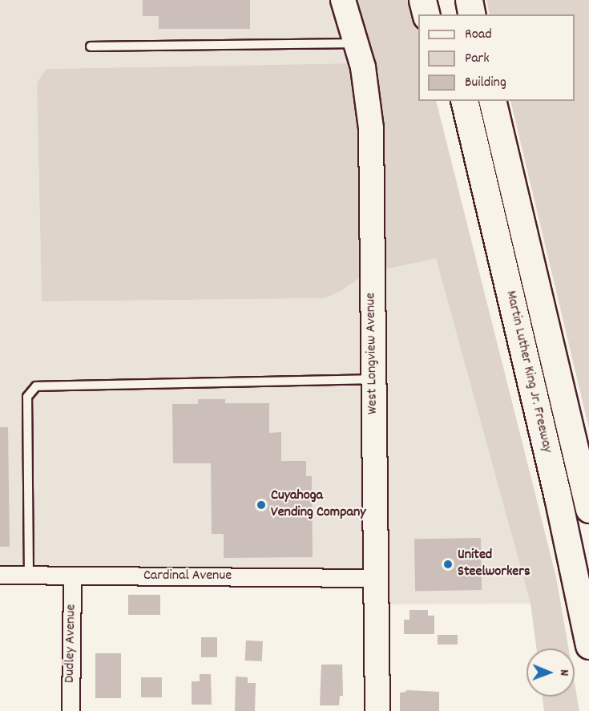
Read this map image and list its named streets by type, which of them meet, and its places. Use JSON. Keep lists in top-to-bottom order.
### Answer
{
  "streets": {
    "highway": ["Martin Luther King Jr. Freeway"],
    "street": ["West Longview Avenue", "Cardinal Avenue", "Dudley Avenue"]
  },
  "crossings": [
    ["West Longview Avenue", "Cardinal Avenue"],
    ["Cardinal Avenue", "Dudley Avenue"]
  ],
  "places": ["Cuyahoga Vending Company", "United Steelworkers"],
  "legend": ["Road", "Park", "Building"],
  "north": "right"
}
